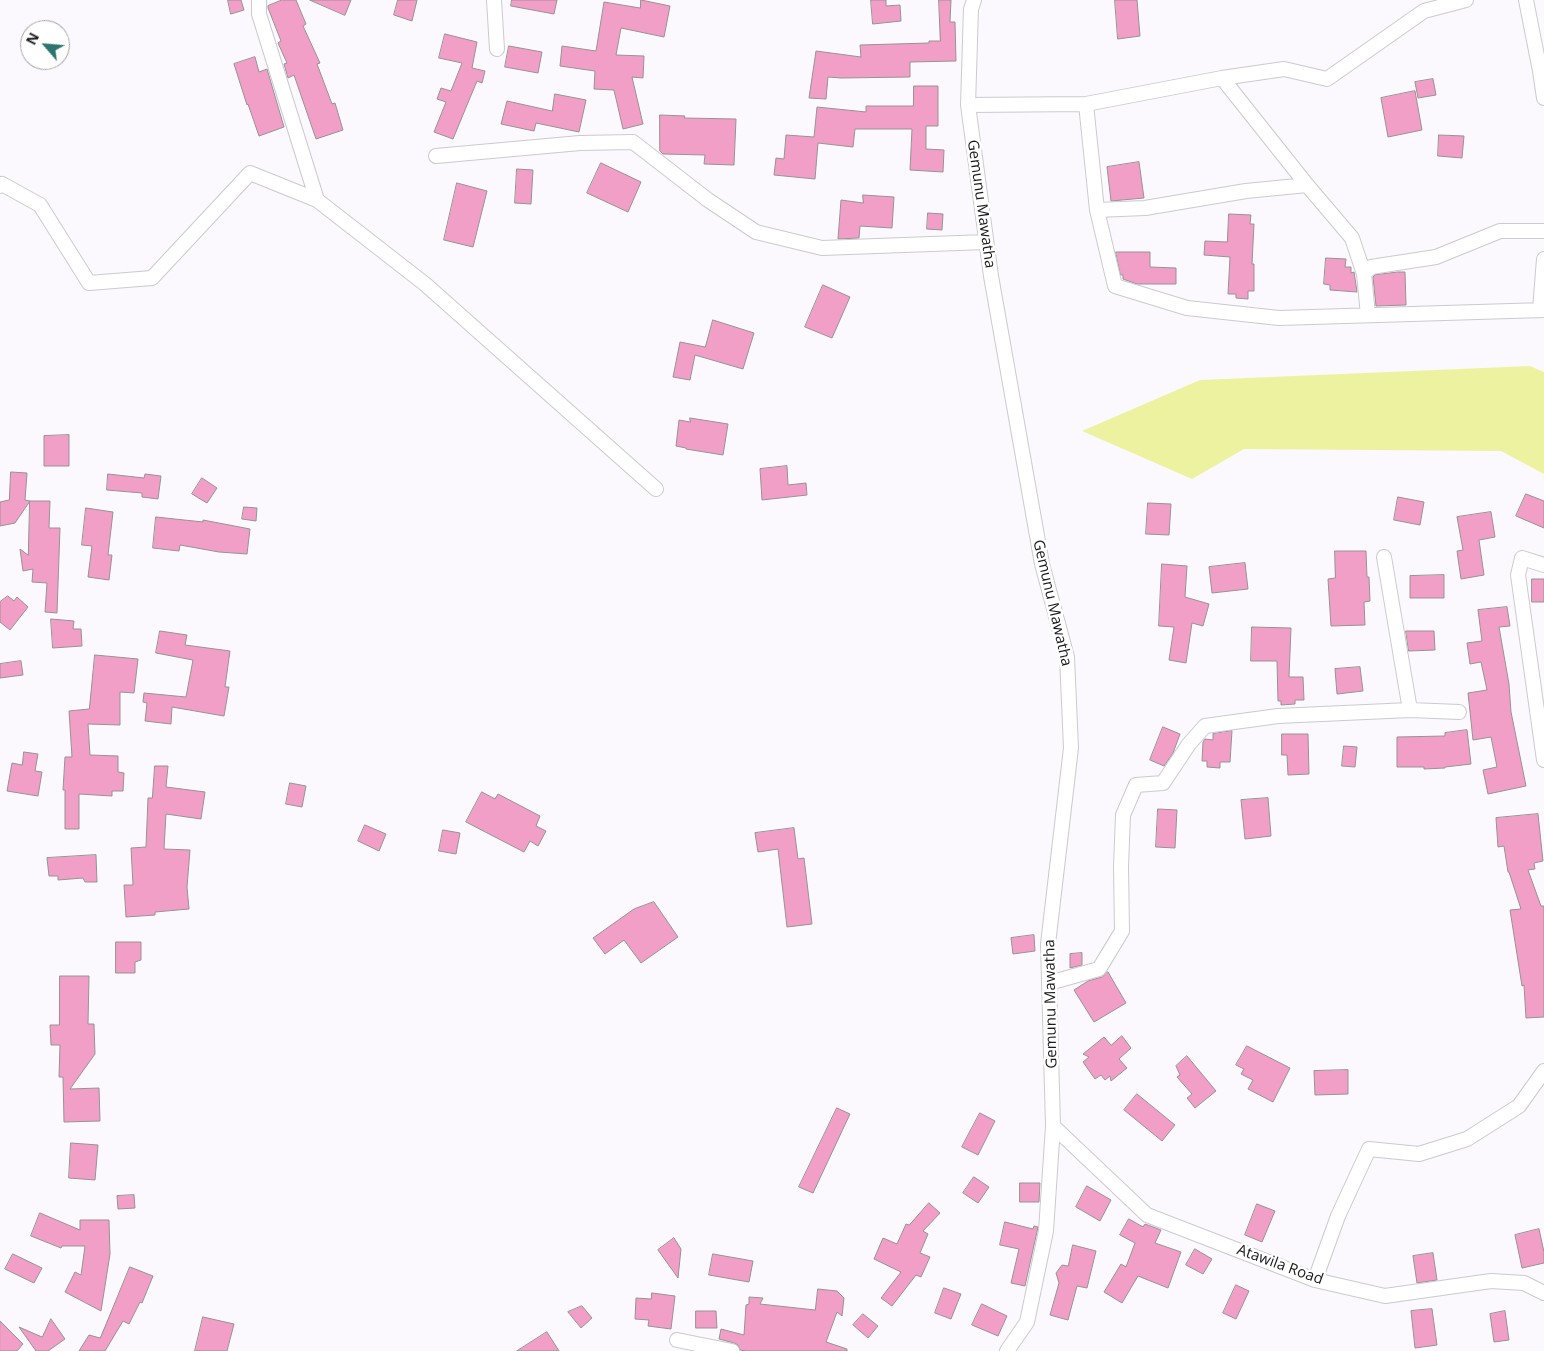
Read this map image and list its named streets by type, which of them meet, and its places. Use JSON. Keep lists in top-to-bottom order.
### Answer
{
  "streets": {
    "street": ["Gemunu Mawatha", "Atawila Road"]
  },
  "crossings": [
    ["Gemunu Mawatha", "Atawila Road"]
  ],
  "north": "top left"
}
